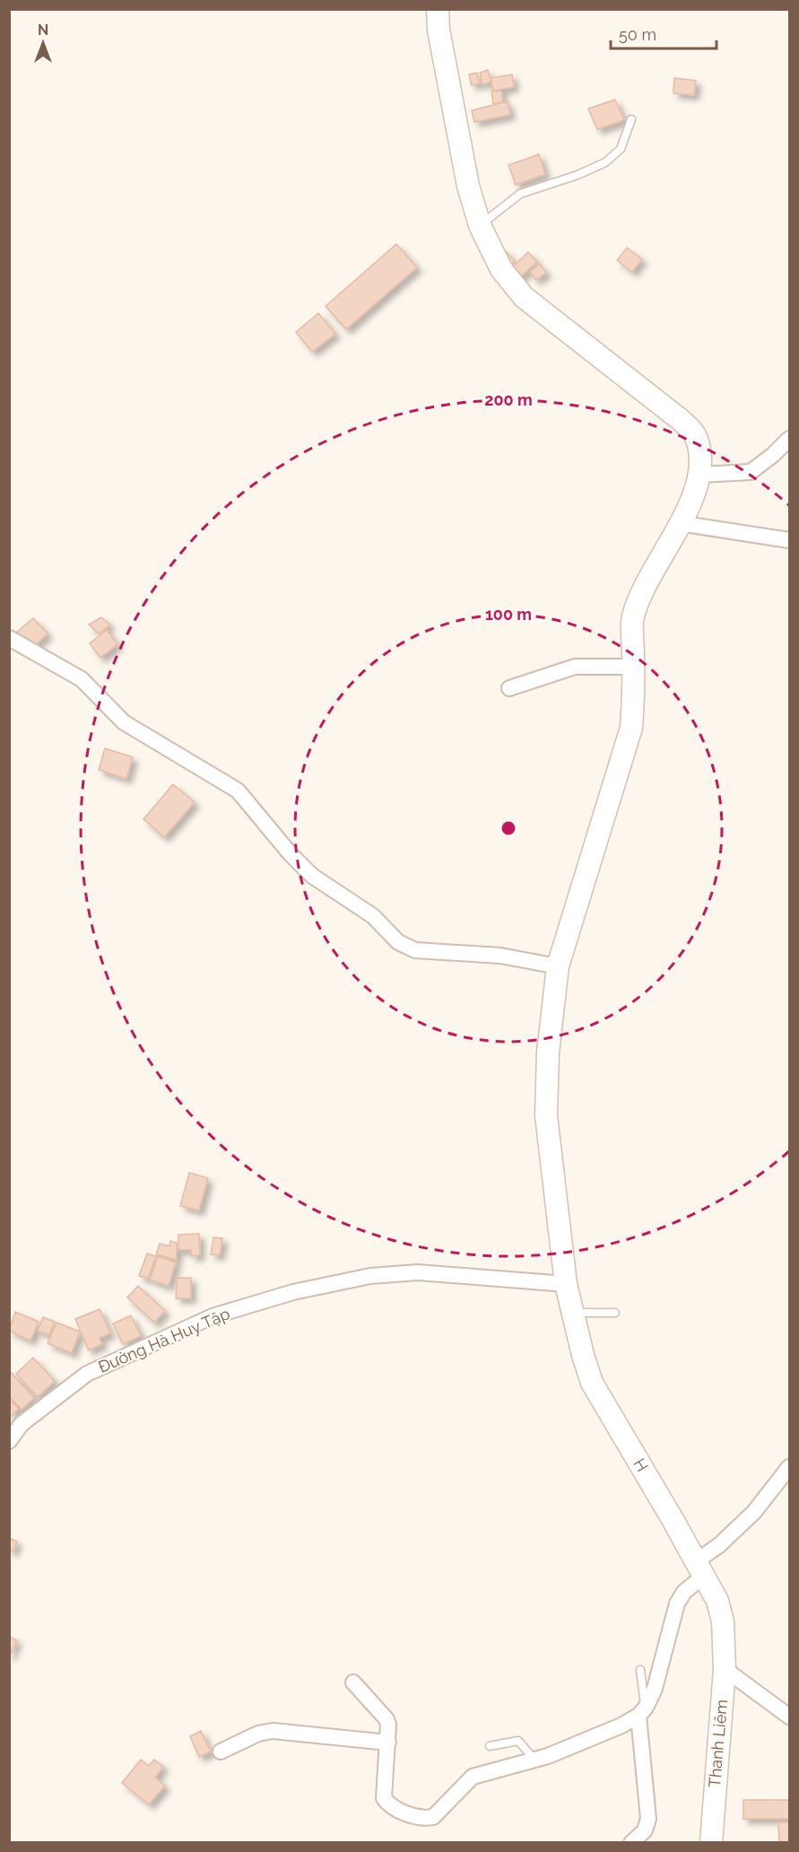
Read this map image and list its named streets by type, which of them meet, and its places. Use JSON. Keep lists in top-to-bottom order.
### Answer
{
  "streets": {
    "street": ["Đường Hà Huy Tập", "H", "Thanh Liêm"]
  },
  "crossings": [
    ["Đường Hà Huy Tập", "H"],
    ["H", "Thanh Liêm"]
  ],
  "scale_bar": "50 m",
  "north": "top",
  "rings": ["200 m", "100 m"]
}
